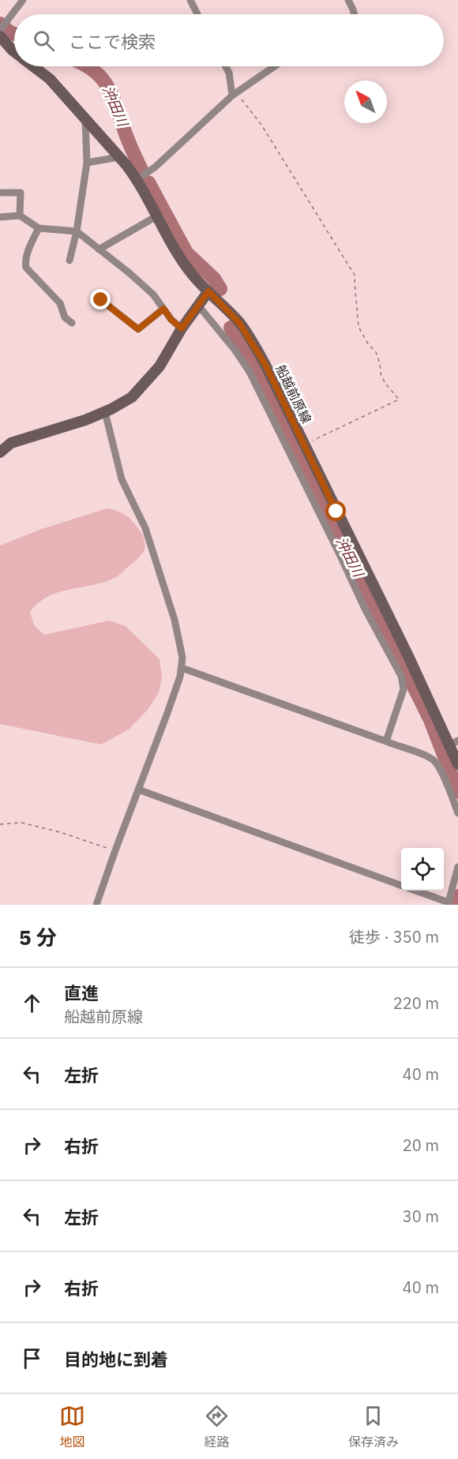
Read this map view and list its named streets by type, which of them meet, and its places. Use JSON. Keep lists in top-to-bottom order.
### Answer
{
  "streets": {
    "main road": ["船越前原線"]
  },
  "water": ["沖田川"],
  "north": "top left",
  "page": {
    "search": "ここで検索",
    "heading": ["5 分", "徒歩 · 350 m"],
    "list": [
      ["直進", "船越前原線", "220 m"],
      ["左折", "40 m"],
      ["右折", "20 m"],
      ["左折", "30 m"],
      ["右折", "40 m"],
      "目的地に到着"
    ],
    "nav": ["地図", "経路", "保存済み"]
  }
}
